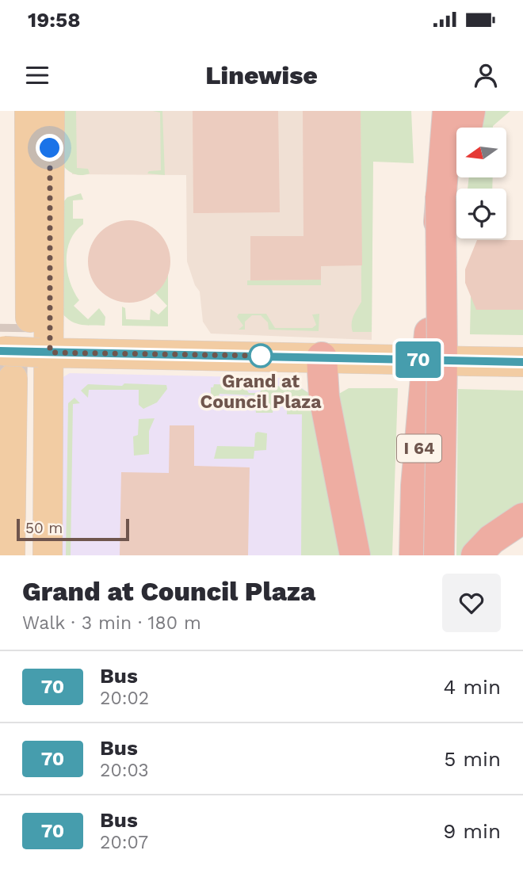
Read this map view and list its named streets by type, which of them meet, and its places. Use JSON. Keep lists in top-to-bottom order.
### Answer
{
  "streets": {
    "highway": ["I 64"]
  },
  "places": ["Grand at Council Plaza"],
  "lines": ["bus line 70"],
  "scale_bar": "50 m",
  "north": "left",
  "page": {
    "status": "19:58",
    "header": "Linewise",
    "on_map": "70",
    "scale": "50 m",
    "heading": ["Grand at Council Plaza", "Walk · 3 min · 180 m"],
    "list": [
      {
        "mark": "70",
        "name": "Bus",
        "note": "20:02",
        "value": "4 min"
      },
      {
        "mark": "70",
        "name": "Bus",
        "note": "20:03",
        "value": "5 min"
      },
      {
        "mark": "70",
        "name": "Bus",
        "note": "20:07",
        "value": "9 min"
      }
    ]
  }
}
